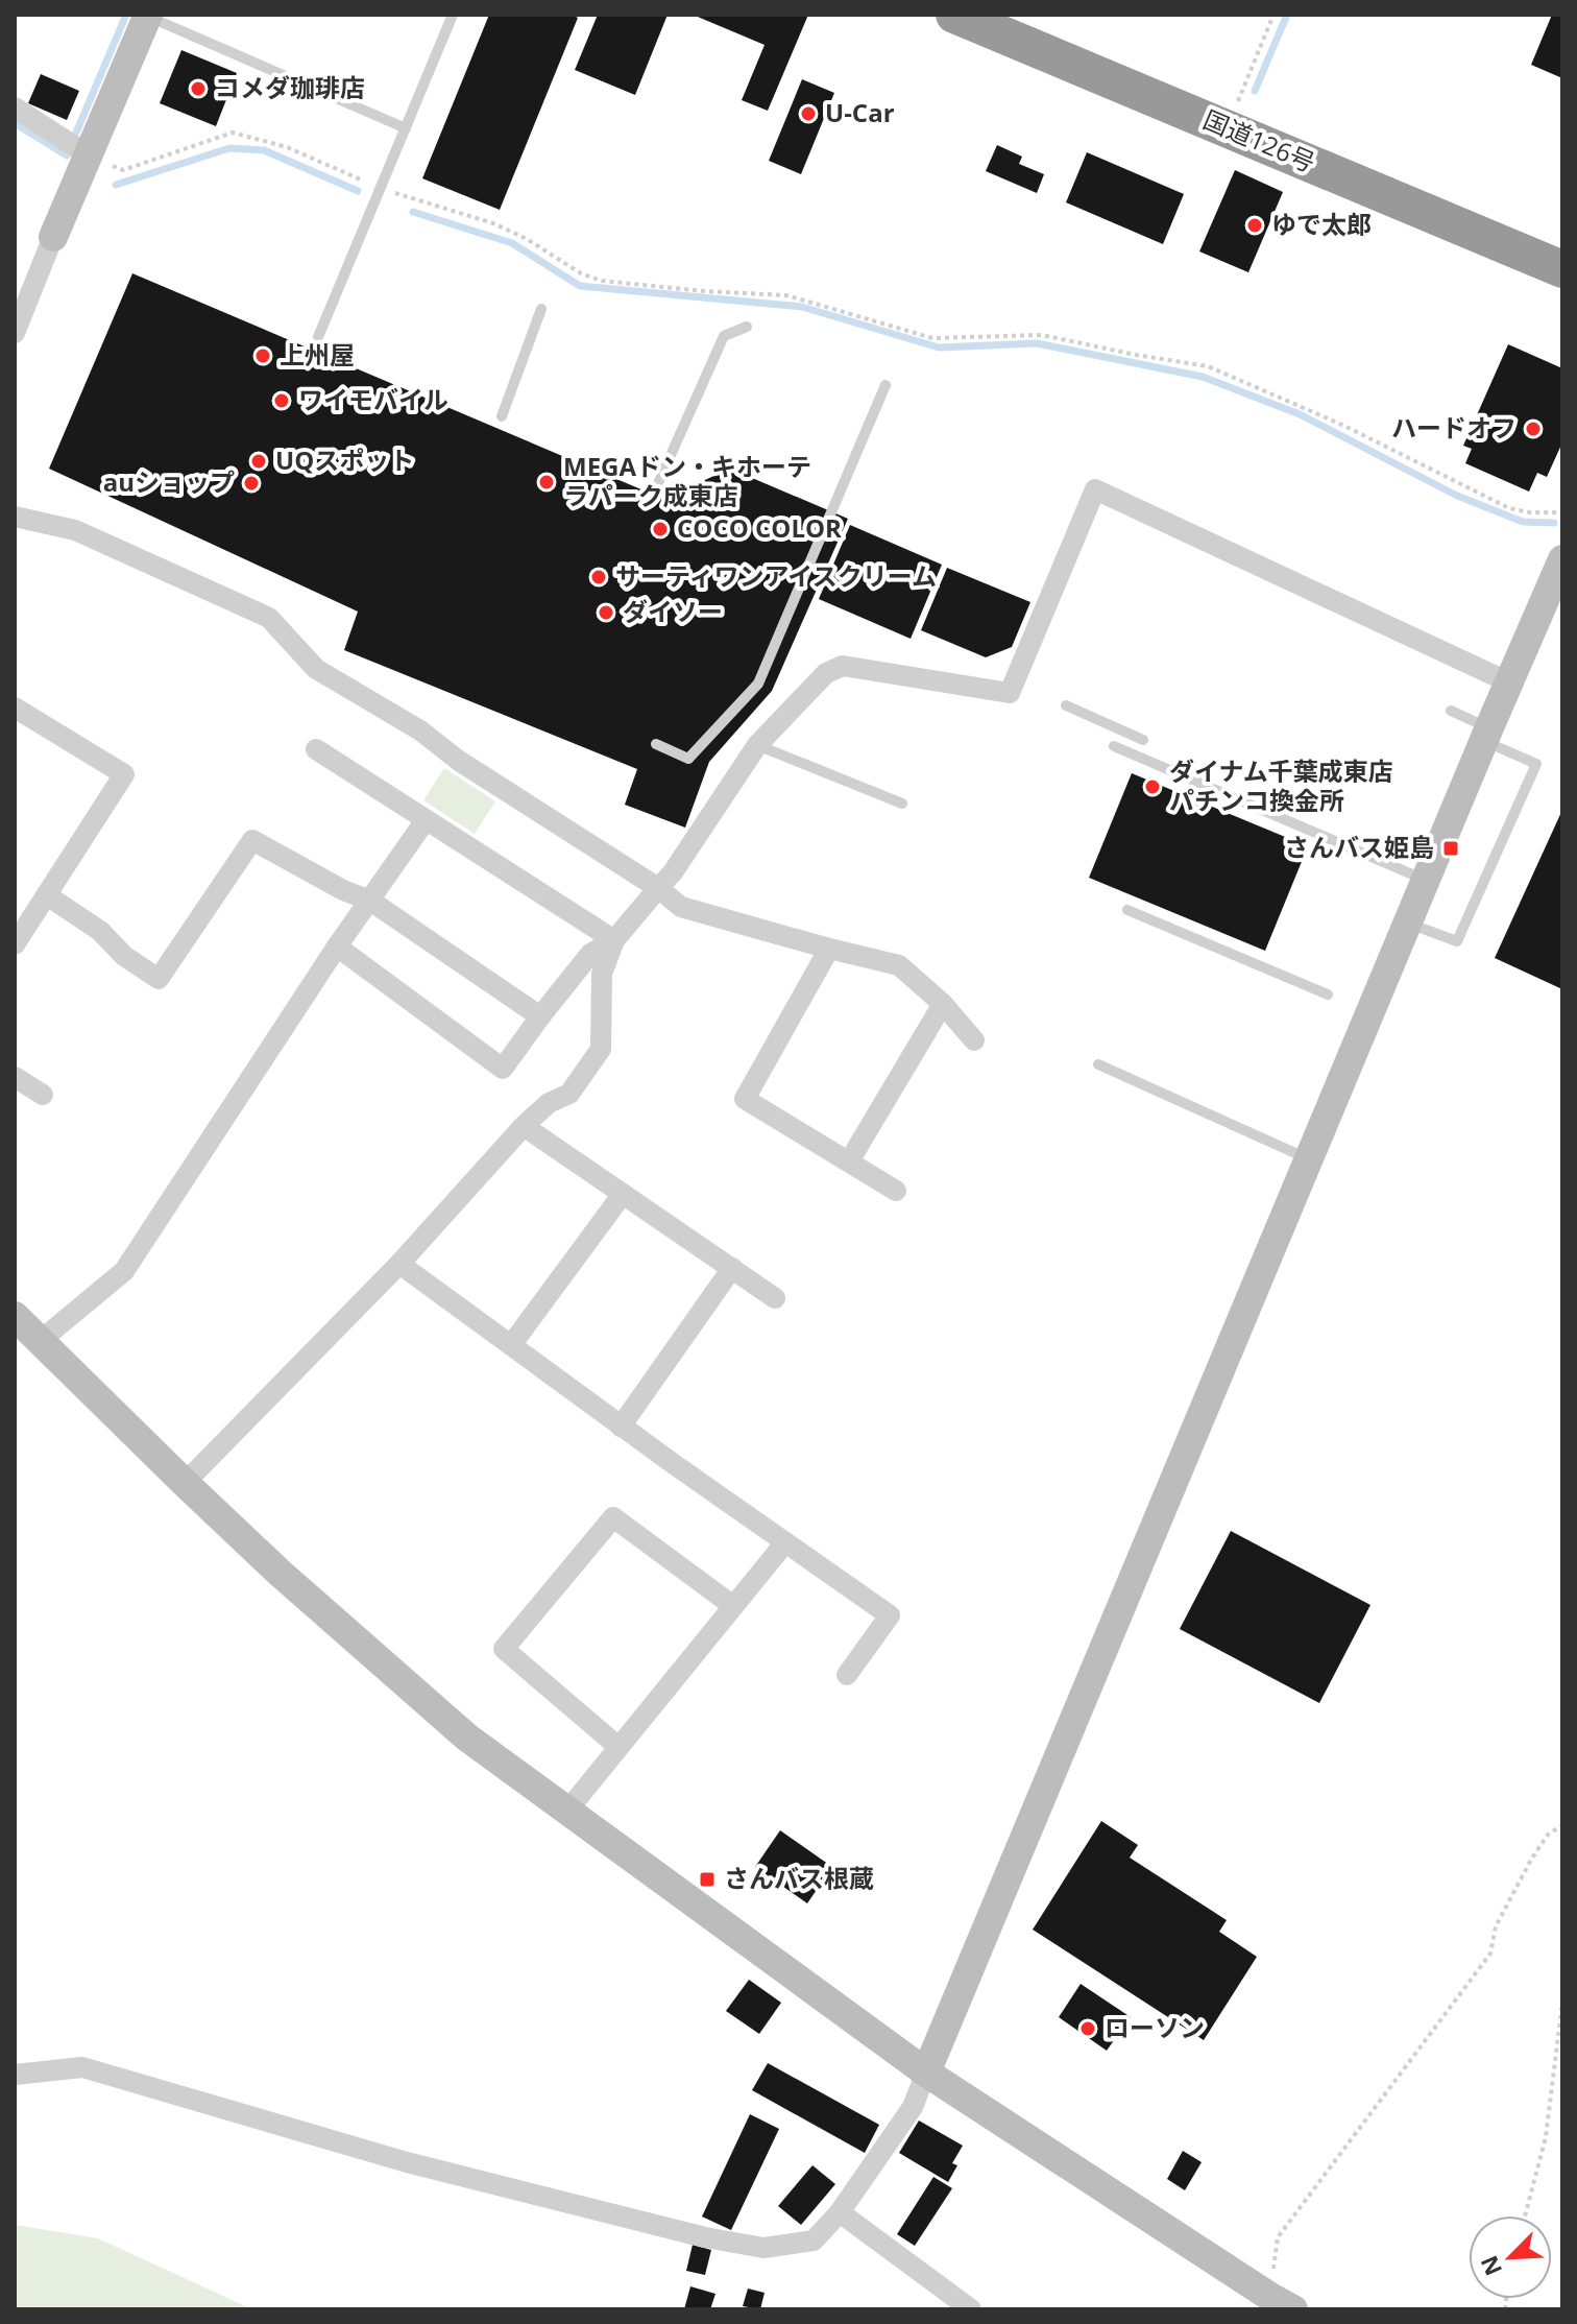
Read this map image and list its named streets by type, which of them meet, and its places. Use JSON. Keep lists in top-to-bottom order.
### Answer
{
  "streets": {
    "highway": ["国道126号"]
  },
  "places": {
    "other": [
      "コメダ珈琲店",
      "U-Car",
      "ゆで太郎",
      "上州屋",
      "ワイモバイル",
      "ハードオフ",
      "UQスポット",
      "MEGAドン・キホーテ ラパーク成東店",
      "auショップ",
      "COCO COLOR",
      "サーティワンアイスクリーム",
      "ダイソー",
      "ダイナム千葉成東店 パチンコ換金所",
      "ローソン"
    ],
    "transit": ["さんバス姫島", "さんバス根蔵"]
  },
  "north": "bottom left"
}
